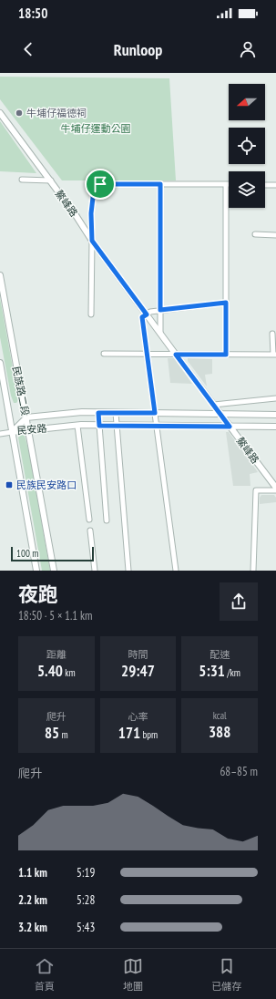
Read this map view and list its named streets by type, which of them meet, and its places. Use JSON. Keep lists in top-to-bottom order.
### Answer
{
  "streets": {
    "street": ["鰲峰路", "民族路二段", "民安路"]
  },
  "crossings": [
    ["鰲峰路", "民安路"],
    ["民族路二段", "民安路"]
  ],
  "parks": ["牛埔仔運動公園"],
  "places": {
    "other": ["牛埔仔福德祠"],
    "transit": ["民族民安路口"]
  },
  "scale_bar": "100 m",
  "north": "left",
  "page": {
    "status": "18:50",
    "header": "Runloop",
    "scale": "100 m",
    "heading": ["夜跑", "18:50 · 5 × 1.1 km"],
    "stats": [
      ["距離", "5.40 km"],
      ["時間", "29:47"],
      ["配速", "5:31 /km"],
      ["爬升", "85 m"],
      ["心率", "171 bpm"],
      ["kcal", "388"]
    ],
    "chart": ["爬升", "68–85 m"],
    "list": [
      {
        "name": "1.1 km",
        "note": "5:19"
      },
      {
        "name": "2.2 km",
        "note": "5:28"
      },
      {
        "name": "3.2 km",
        "note": "5:43"
      }
    ],
    "tabs": ["首頁", "地圖", "已儲存"]
  }
}
